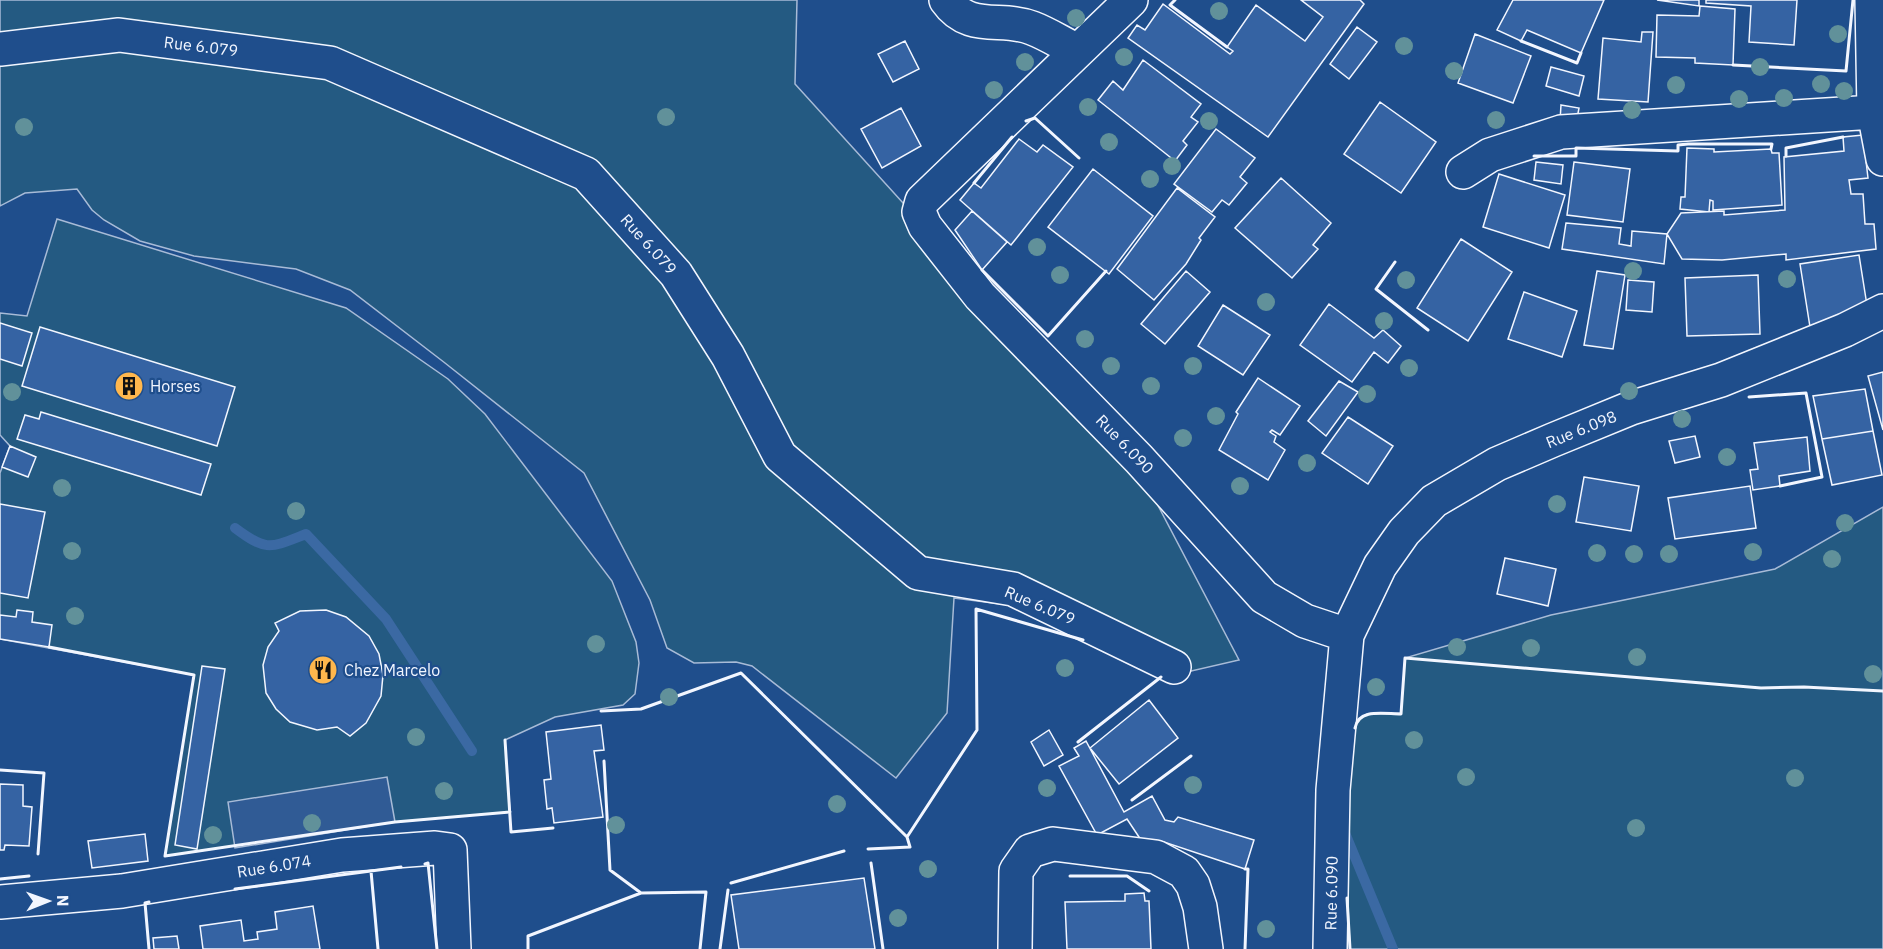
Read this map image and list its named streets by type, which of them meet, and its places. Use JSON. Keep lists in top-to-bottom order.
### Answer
{
  "streets": {
    "street": [
      "Rue 6.079",
      "Rue 6.098",
      "Rue 6.090",
      "Rue 6.074"
    ]
  },
  "crossings": [
    ["Rue 6.098", "Rue 6.090"]
  ],
  "places": {
    "building": ["Horses"],
    "restaurant": ["Chez Marcelo"]
  },
  "north": "right"
}
